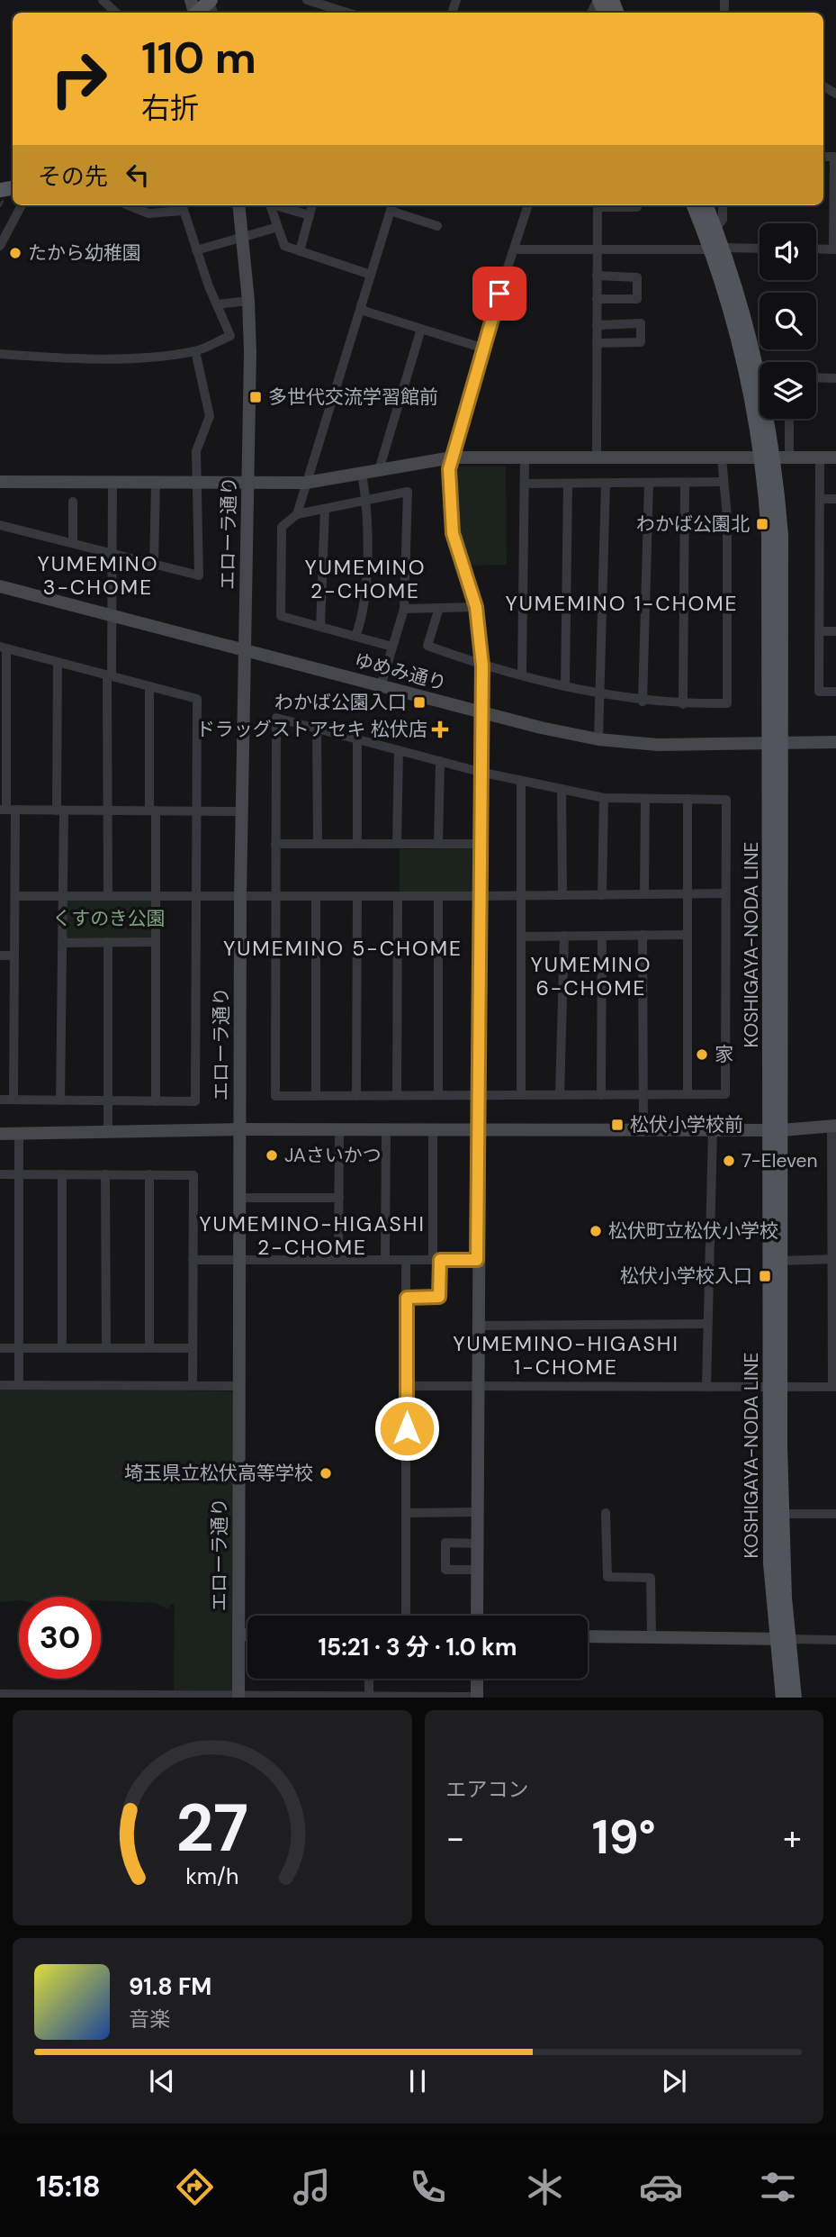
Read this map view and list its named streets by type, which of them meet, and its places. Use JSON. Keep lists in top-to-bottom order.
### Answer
{
  "streets": {
    "main road": ["KOSHIGAYA-NODA LINE"],
    "street": ["エローラ通り", "ゆめみ通り"]
  },
  "crossings": [
    ["エローラ通り", "ゆめみ通り"],
    ["ゆめみ通り", "KOSHIGAYA-NODA LINE"]
  ],
  "districts": [
    "YUMEMINO 3-CHOME",
    "YUMEMINO 2-CHOME",
    "YUMEMINO 1-CHOME",
    "YUMEMINO 5-CHOME",
    "YUMEMINO 6-CHOME",
    "YUMEMINO-HIGASHI 2-CHOME",
    "YUMEMINO-HIGASHI 1-CHOME"
  ],
  "parks": ["くすのき公園"],
  "places": {
    "other": [
      "たから幼稚園",
      "家",
      "JAさいかつ",
      "7-Eleven",
      "松伏町立松伏小学校",
      "埼玉県立松伏高等学校"
    ],
    "transit": [
      "多世代交流学習館前",
      "わかば公園北",
      "わかば公園入口",
      "松伏小学校前",
      "松伏小学校入口"
    ],
    "health": ["ドラッグストアセキ 松伏店"]
  },
  "page": {
    "turn": ["110 m", "右折"],
    "then": "その先",
    "limit": "30",
    "trip": "15:21 · 3 分 · 1.0 km",
    "tile": "エアコン",
    "heat": ["−", "19°", "+"],
    "song": ["91.8 FM", "音楽"],
    "tabs": "15:18",
    "gauge": ["27", "km/h"]
  }
}
